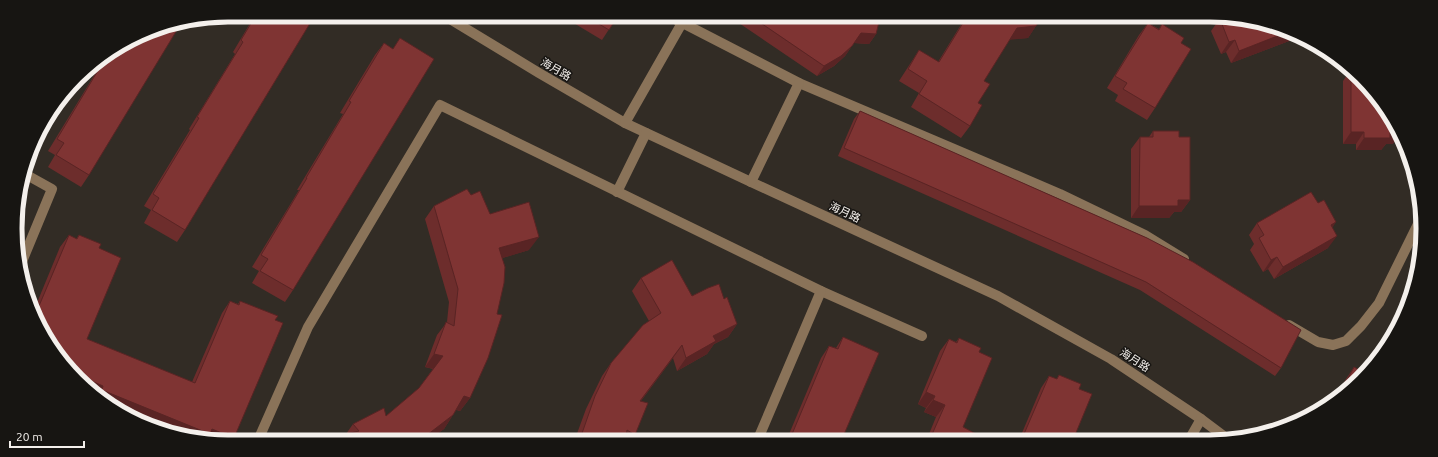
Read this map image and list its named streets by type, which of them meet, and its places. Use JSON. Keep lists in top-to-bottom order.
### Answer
{
  "streets": {
    "street": ["海月路"]
  },
  "scale_bar": "20 m"
}
